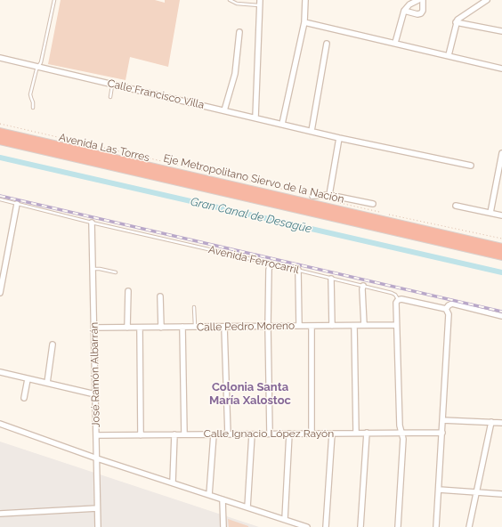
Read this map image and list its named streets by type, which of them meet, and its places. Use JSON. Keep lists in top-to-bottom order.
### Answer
{
  "streets": {
    "highway": ["Eje Metropolitano Siervo de la Nación"],
    "street": [
      "Calle Francisco Villa",
      "Avenida Ferrocarril",
      "Calle Pedro Moreno",
      "José Ramón Albarrán",
      "Calle Ignacio López Rayón"
    ],
    "path": ["Avenida Las Torres"]
  },
  "crossings": [
    ["Avenida Ferrocarril", "José Ramón Albarrán"],
    ["Calle Pedro Moreno", "José Ramón Albarrán"],
    ["José Ramón Albarrán", "Calle Ignacio López Rayón"]
  ],
  "districts": ["Colonia Santa María Xalostoc"],
  "water": ["Gran Canal de Desagüe"]
}
